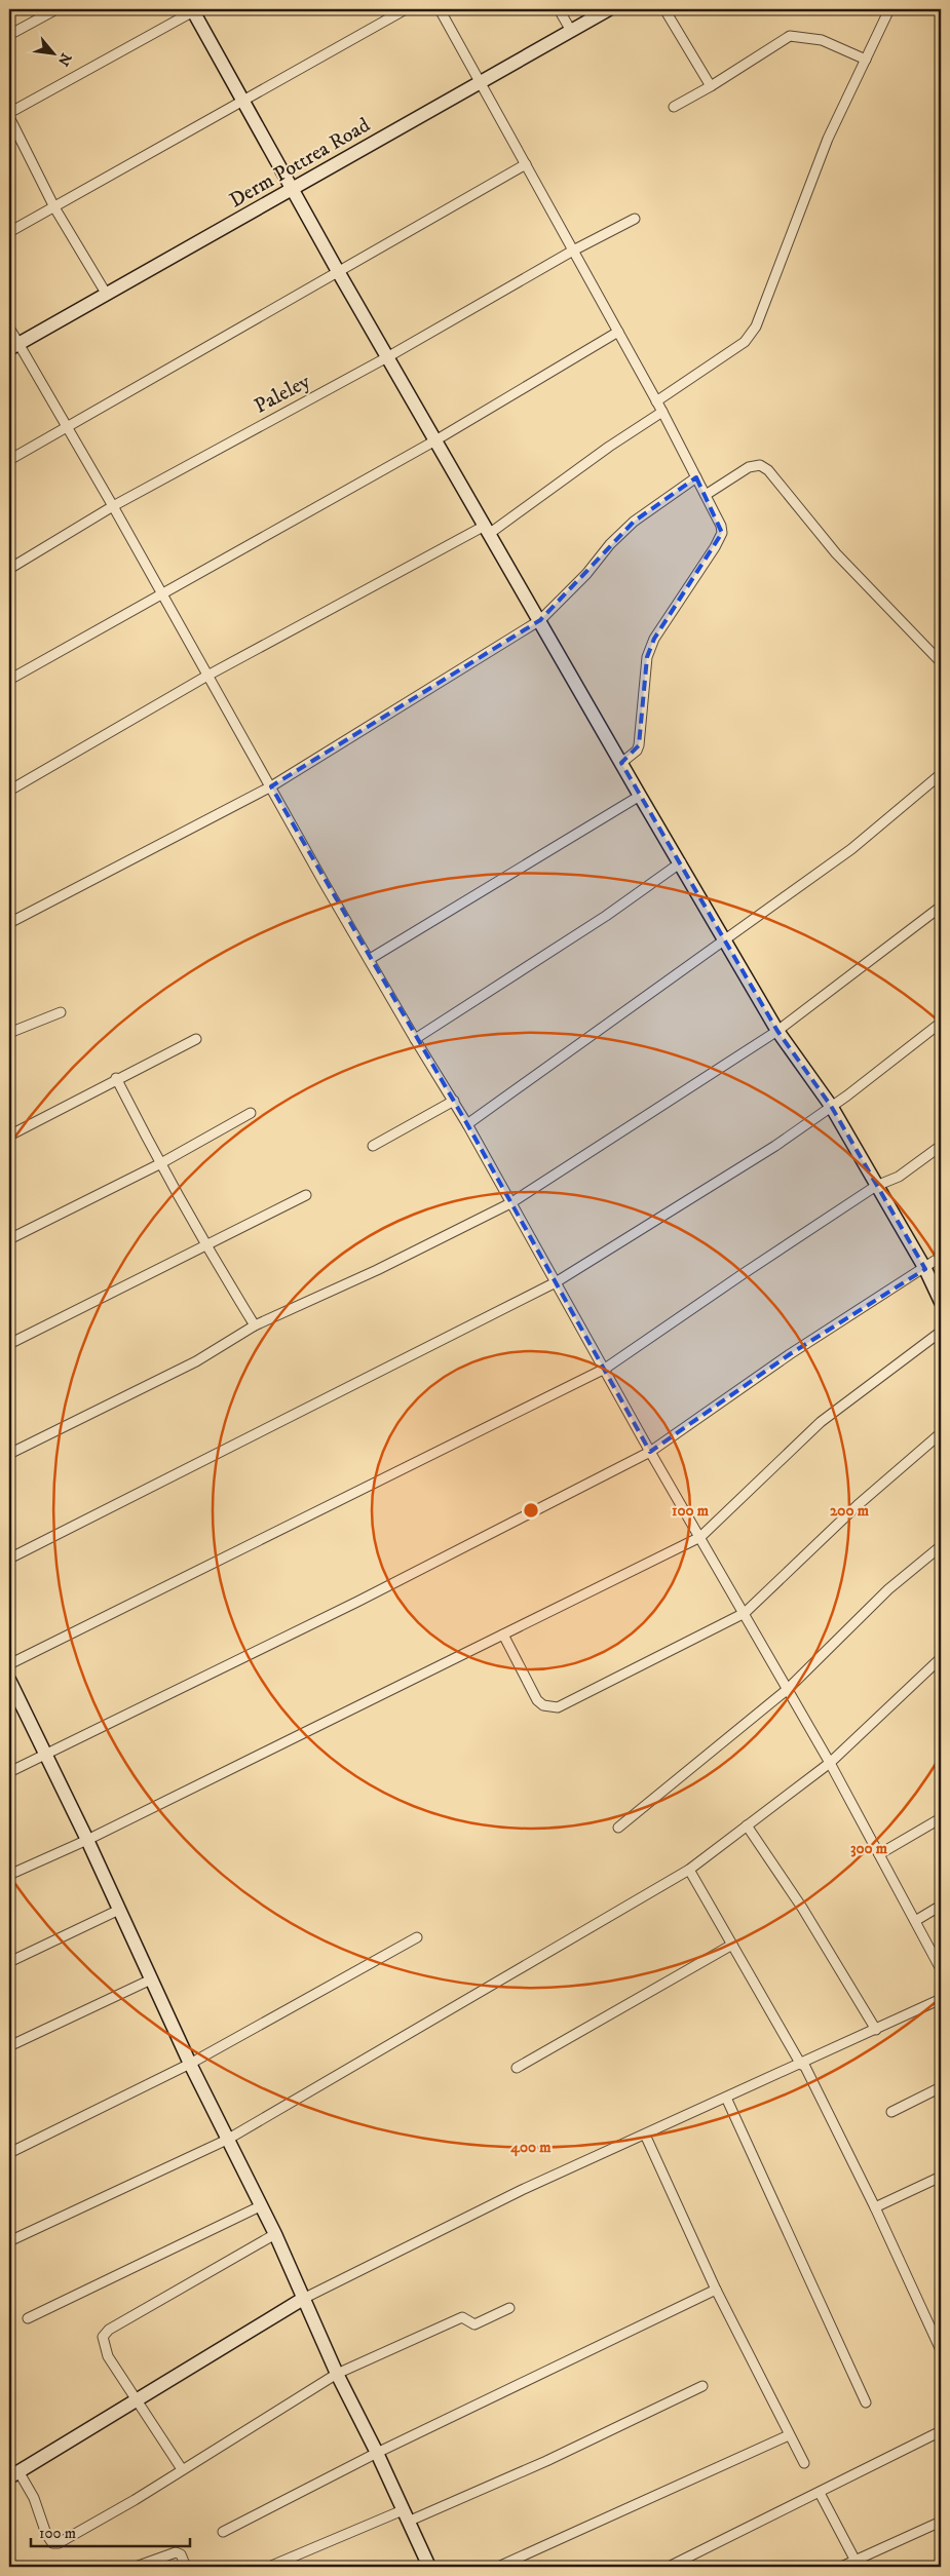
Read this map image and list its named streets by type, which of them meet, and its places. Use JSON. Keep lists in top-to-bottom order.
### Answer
{
  "streets": {
    "street": ["Derm Pottrea Road", "Paleley"]
  },
  "scale_bar": "100 m",
  "north": "bottom right",
  "rings": [
    "100 m",
    "200 m",
    "300 m",
    "400 m"
  ]
}
